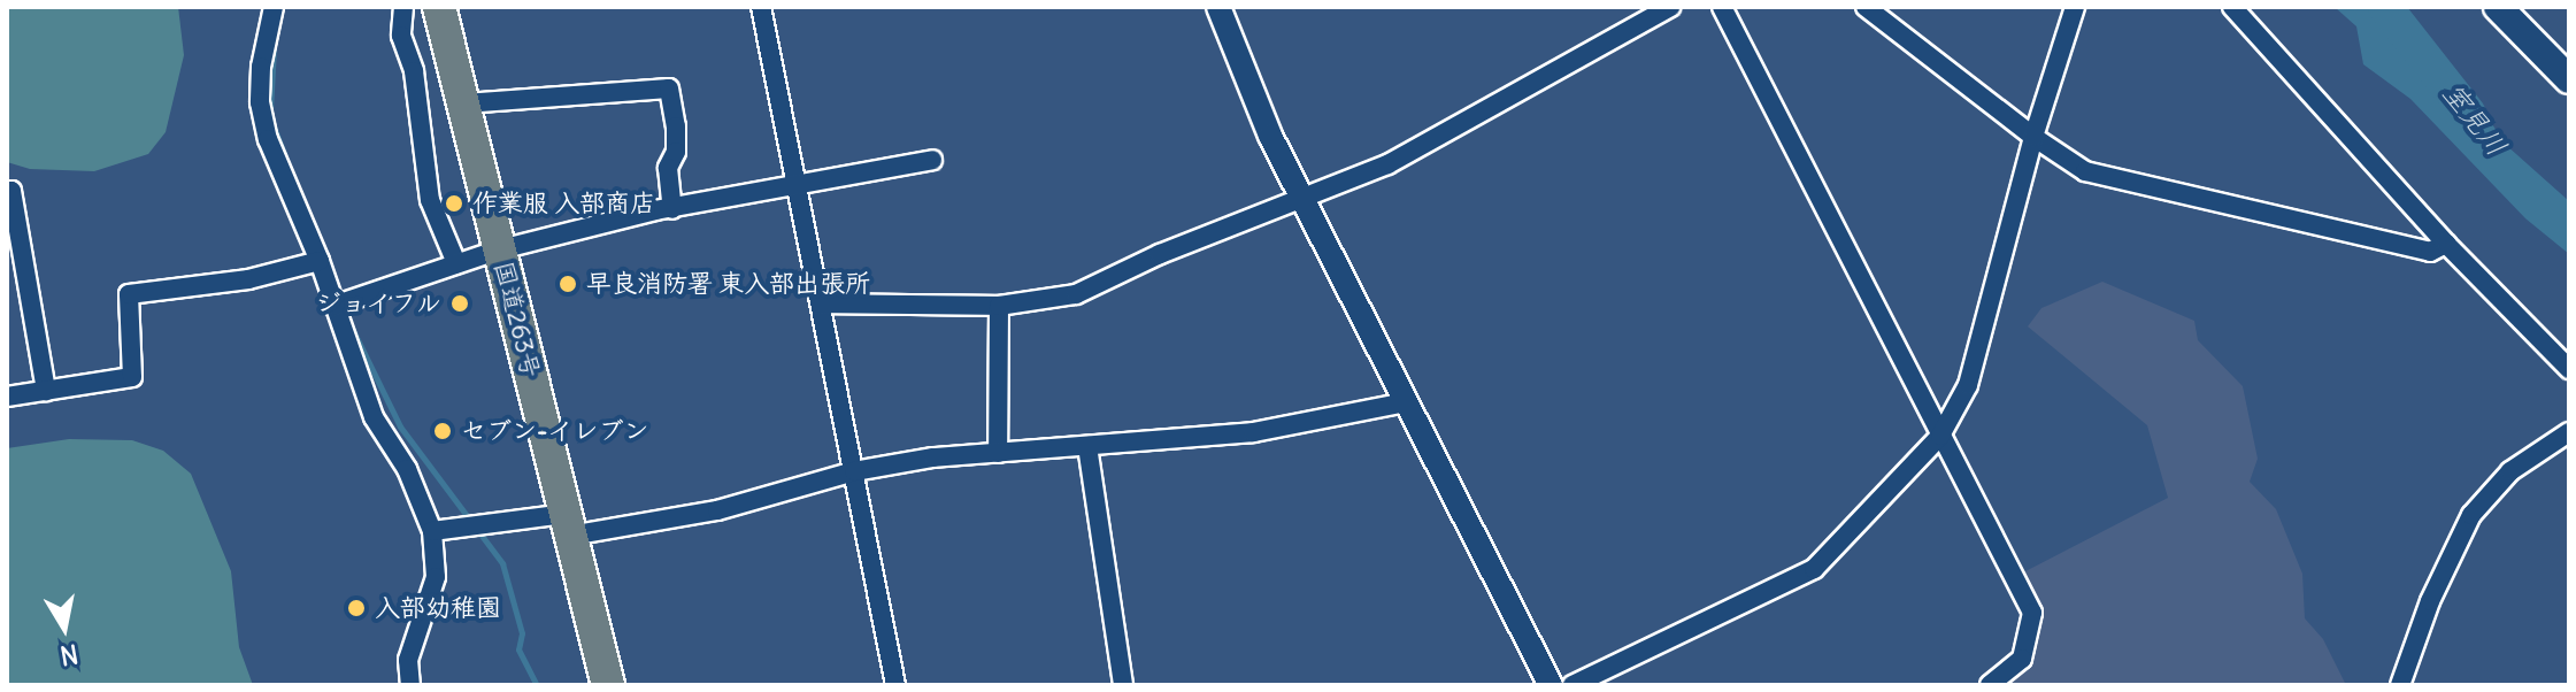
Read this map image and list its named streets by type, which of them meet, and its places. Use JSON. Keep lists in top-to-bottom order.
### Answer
{
  "streets": {
    "highway": ["国道263号"]
  },
  "water": ["室見川"],
  "places": [
    "作業服 入部商店",
    "早良消防署 東入部出張所",
    "ジョイフル",
    "セブン-イレブン",
    "入部幼稚園"
  ],
  "north": "bottom"
}
